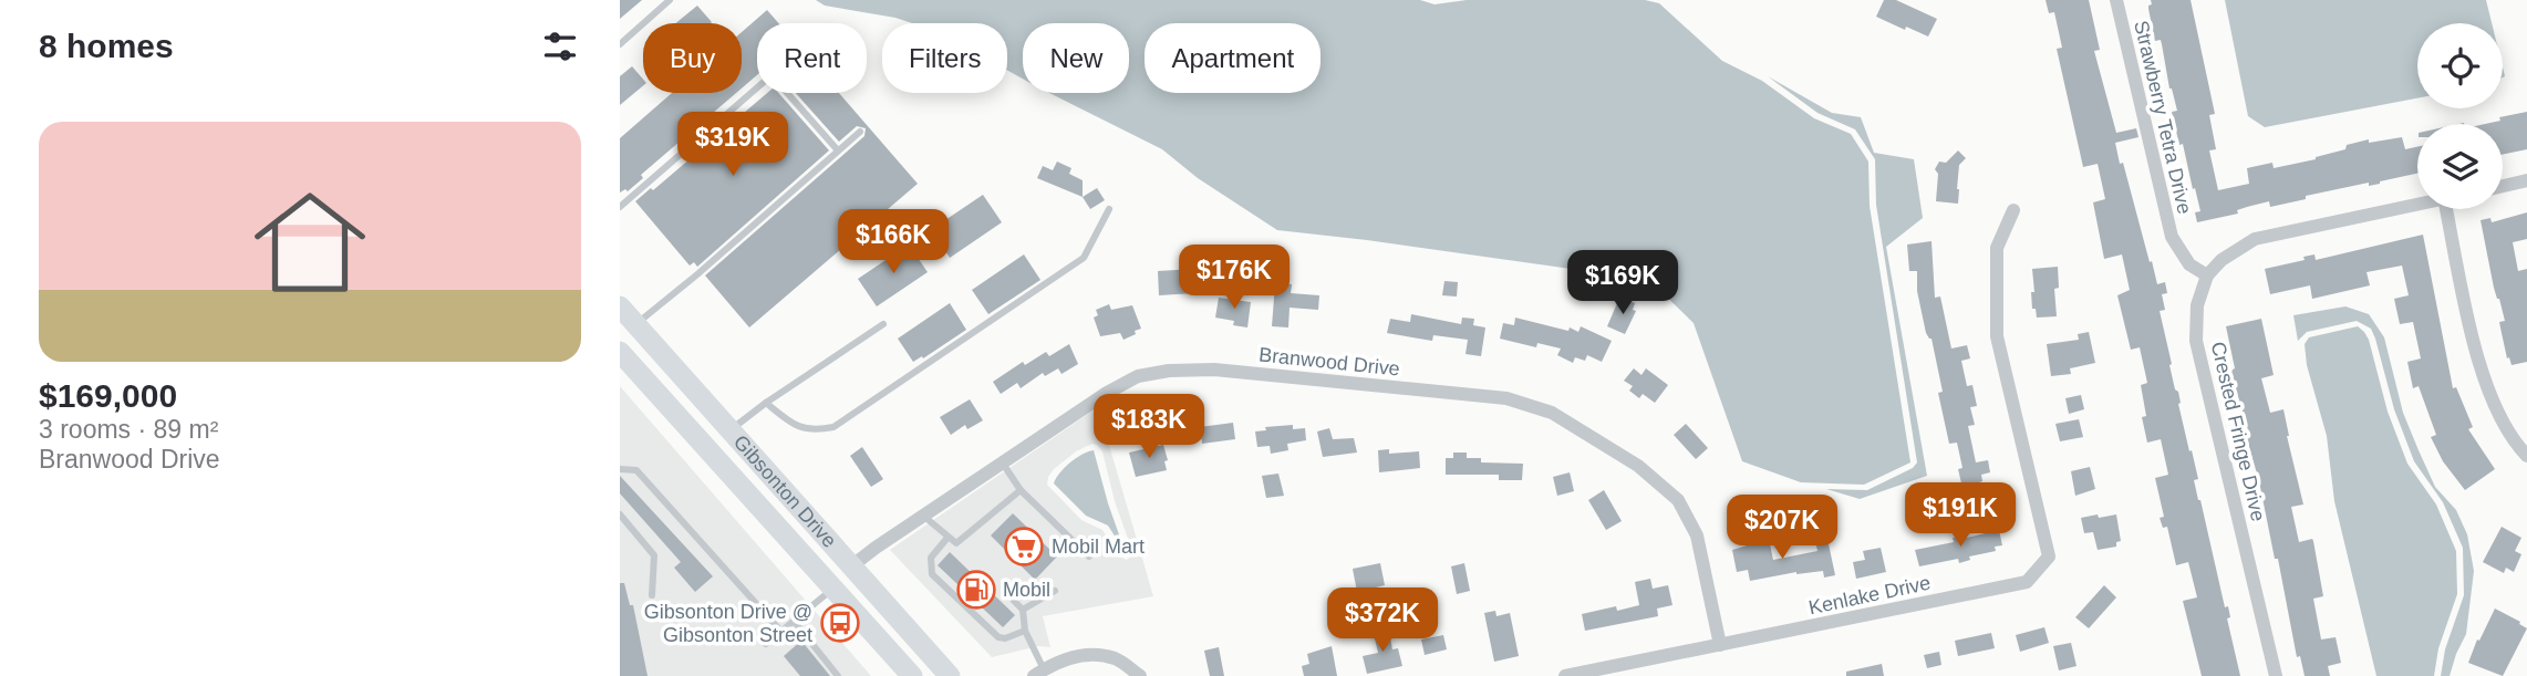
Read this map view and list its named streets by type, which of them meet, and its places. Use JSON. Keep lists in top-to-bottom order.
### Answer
{
  "streets": {
    "main road": ["Gibsonton Drive"],
    "street": [
      "Strawberry Tetra Drive",
      "Branwood Drive",
      "Crested Fringe Drive",
      "Kenlake Drive"
    ]
  },
  "crossings": [
    ["Strawberry Tetra Drive", "Crested Fringe Drive"],
    ["Branwood Drive", "Gibsonton Drive"],
    ["Branwood Drive", "Kenlake Drive"]
  ],
  "places": {
    "supermarket": ["Mobil Mart"],
    "fuel station": ["Mobil"],
    "bus stop": ["Gibsonton Drive @ Gibsonton Street"]
  },
  "page": {
    "heading": "8 homes",
    "chip": [
      "Buy",
      "Rent",
      "Filters",
      "New",
      "Apartment"
    ],
    "list": [
      {
        "name": "$169,000",
        "note": "3 rooms · 89 m² · Branwood Drive"
      }
    ],
    "price": [
      "$319K",
      "$166K",
      "$176K",
      "$169K",
      "$183K",
      "$191K",
      "$207K",
      "$372K"
    ]
  }
}
